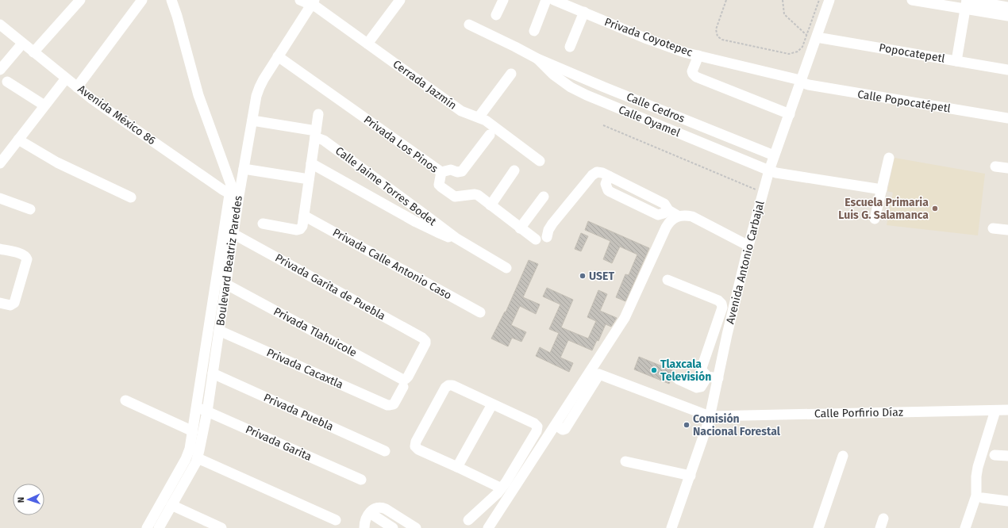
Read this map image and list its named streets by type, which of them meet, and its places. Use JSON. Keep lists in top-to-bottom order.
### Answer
{
  "streets": {
    "street": [
      "Privada Coyotepec",
      "Popocatepetl",
      "Cerrada Jazmín",
      "Calle Popocatépetl",
      "Calle Cedros",
      "Avenida México 86",
      "Calle Oyamel",
      "Privada Los Pinos",
      "Calle Jaime Torres Bodet",
      "Boulevard Beatriz Paredes",
      "Avenida Antonio Carbajal",
      "Privada Calle Antonio Caso",
      "Privada Garita de Puebla",
      "Privada Tlahuicole",
      "Privada Cacaxtla",
      "Privada Puebla",
      "Calle Porfirio Díaz",
      "Privada Garita"
    ]
  },
  "crossings": [
    ["Privada Coyotepec", "Calle Popocatépetl"],
    ["Privada Coyotepec", "Avenida Antonio Carbajal"],
    ["Popocatepetl", "Avenida Antonio Carbajal"],
    ["Cerrada Jazmín", "Boulevard Beatriz Paredes"],
    ["Calle Popocatépetl", "Avenida Antonio Carbajal"],
    ["Calle Cedros", "Calle Oyamel"],
    ["Calle Cedros", "Avenida Antonio Carbajal"],
    ["Avenida México 86", "Boulevard Beatriz Paredes"],
    ["Calle Oyamel", "Avenida Antonio Carbajal"],
    ["Privada Los Pinos", "Boulevard Beatriz Paredes"],
    ["Calle Jaime Torres Bodet", "Boulevard Beatriz Paredes"],
    ["Boulevard Beatriz Paredes", "Privada Garita de Puebla"],
    ["Boulevard Beatriz Paredes", "Privada Tlahuicole"],
    ["Boulevard Beatriz Paredes", "Privada Cacaxtla"],
    ["Boulevard Beatriz Paredes", "Privada Puebla"],
    ["Boulevard Beatriz Paredes", "Privada Garita"],
    ["Avenida Antonio Carbajal", "Calle Porfirio Díaz"],
    ["Privada Garita de Puebla", "Privada Tlahuicole"],
    ["Privada Garita de Puebla", "Privada Cacaxtla"],
    ["Privada Tlahuicole", "Privada Cacaxtla"]
  ],
  "places": [
    "Escuela Primaria Luis G. Salamanca",
    "USET",
    "Tlaxcala Televisión",
    "Comisión Nacional Forestal"
  ],
  "north": "left"
}
